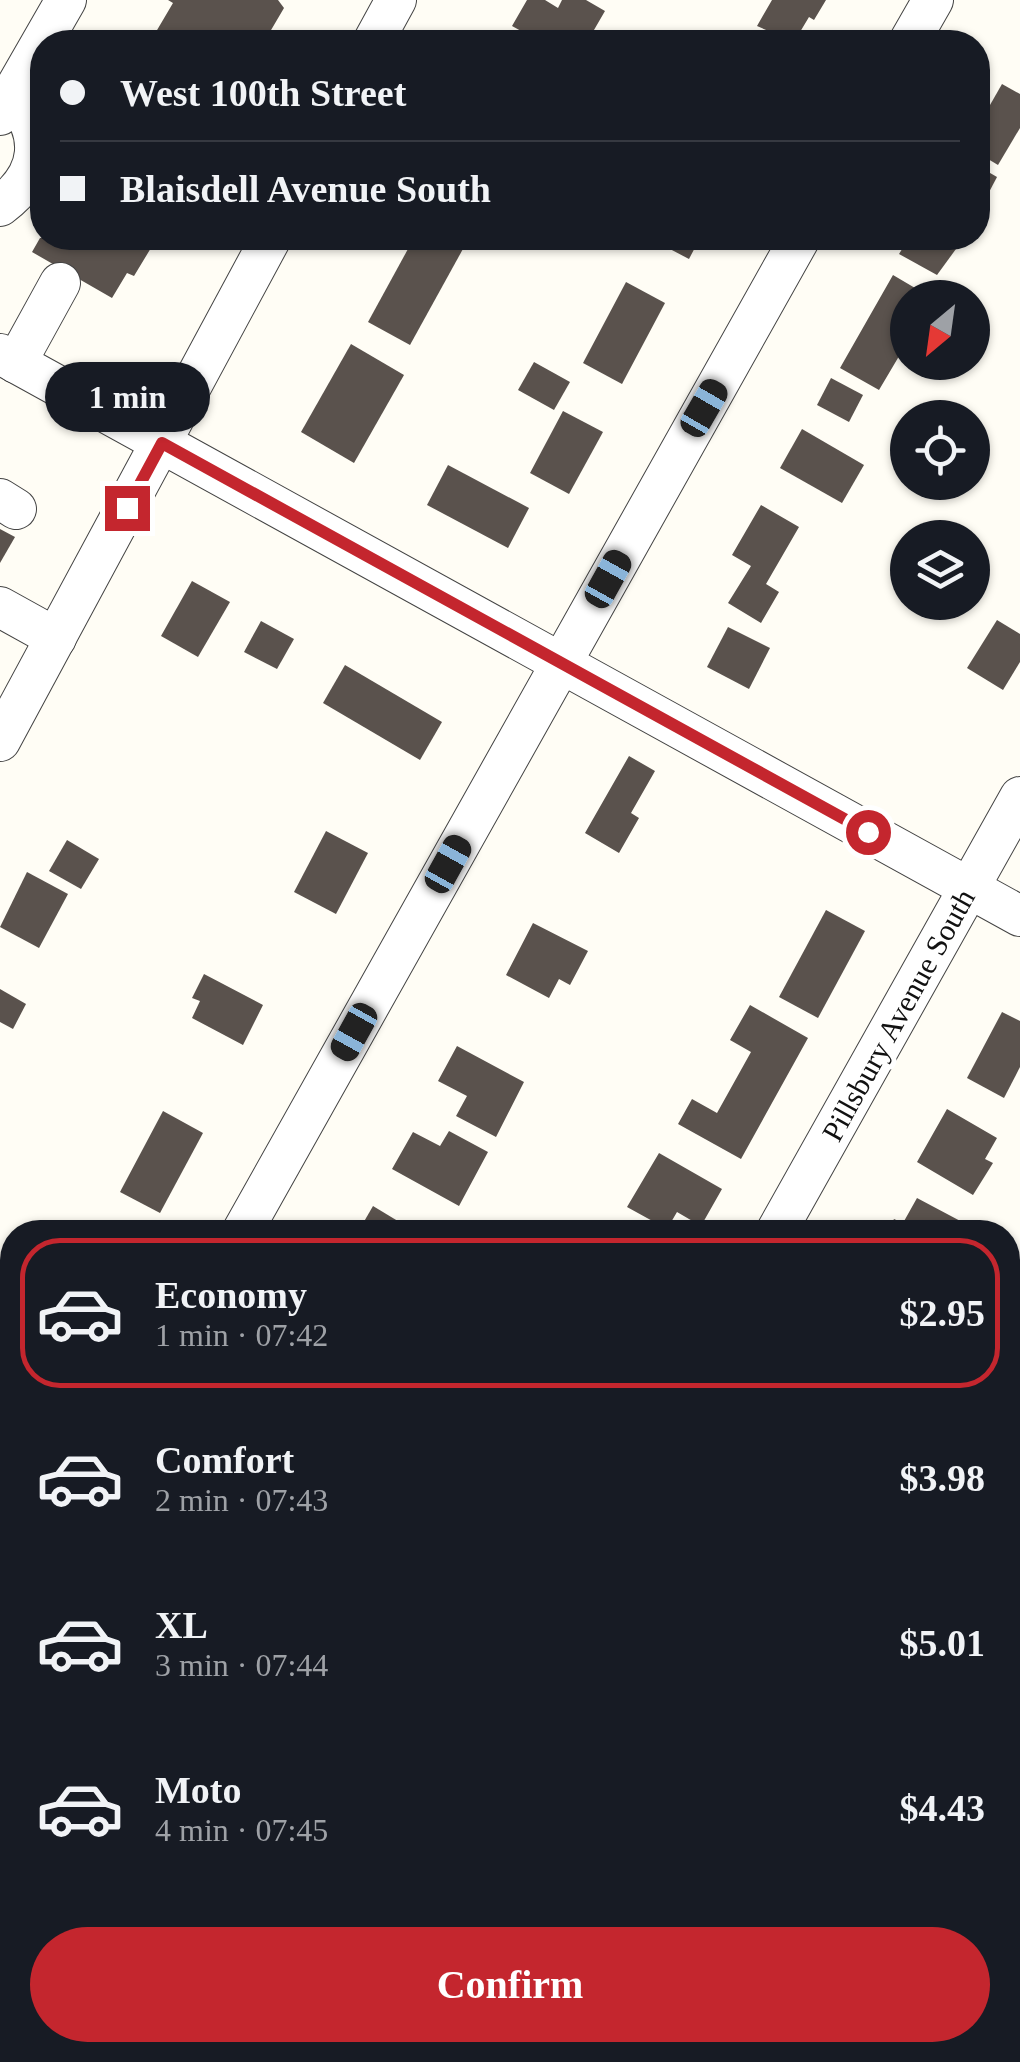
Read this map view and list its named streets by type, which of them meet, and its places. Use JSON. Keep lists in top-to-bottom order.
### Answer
{
  "streets": {
    "street": ["Pillsbury Avenue South"]
  },
  "north": "bottom left",
  "page": {
    "banner": ["West 100th Street", "Blaisdell Avenue South"],
    "bubble": "1 min",
    "list": [
      {
        "name": "Economy",
        "note": "1 min · 07:42",
        "value": "$2.95"
      },
      {
        "name": "Comfort",
        "note": "2 min · 07:43",
        "value": "$3.98"
      },
      {
        "name": "XL",
        "note": "3 min · 07:44",
        "value": "$5.01"
      },
      {
        "name": "Moto",
        "note": "4 min · 07:45",
        "value": "$4.43"
      }
    ],
    "buttons": "Confirm"
  }
}
